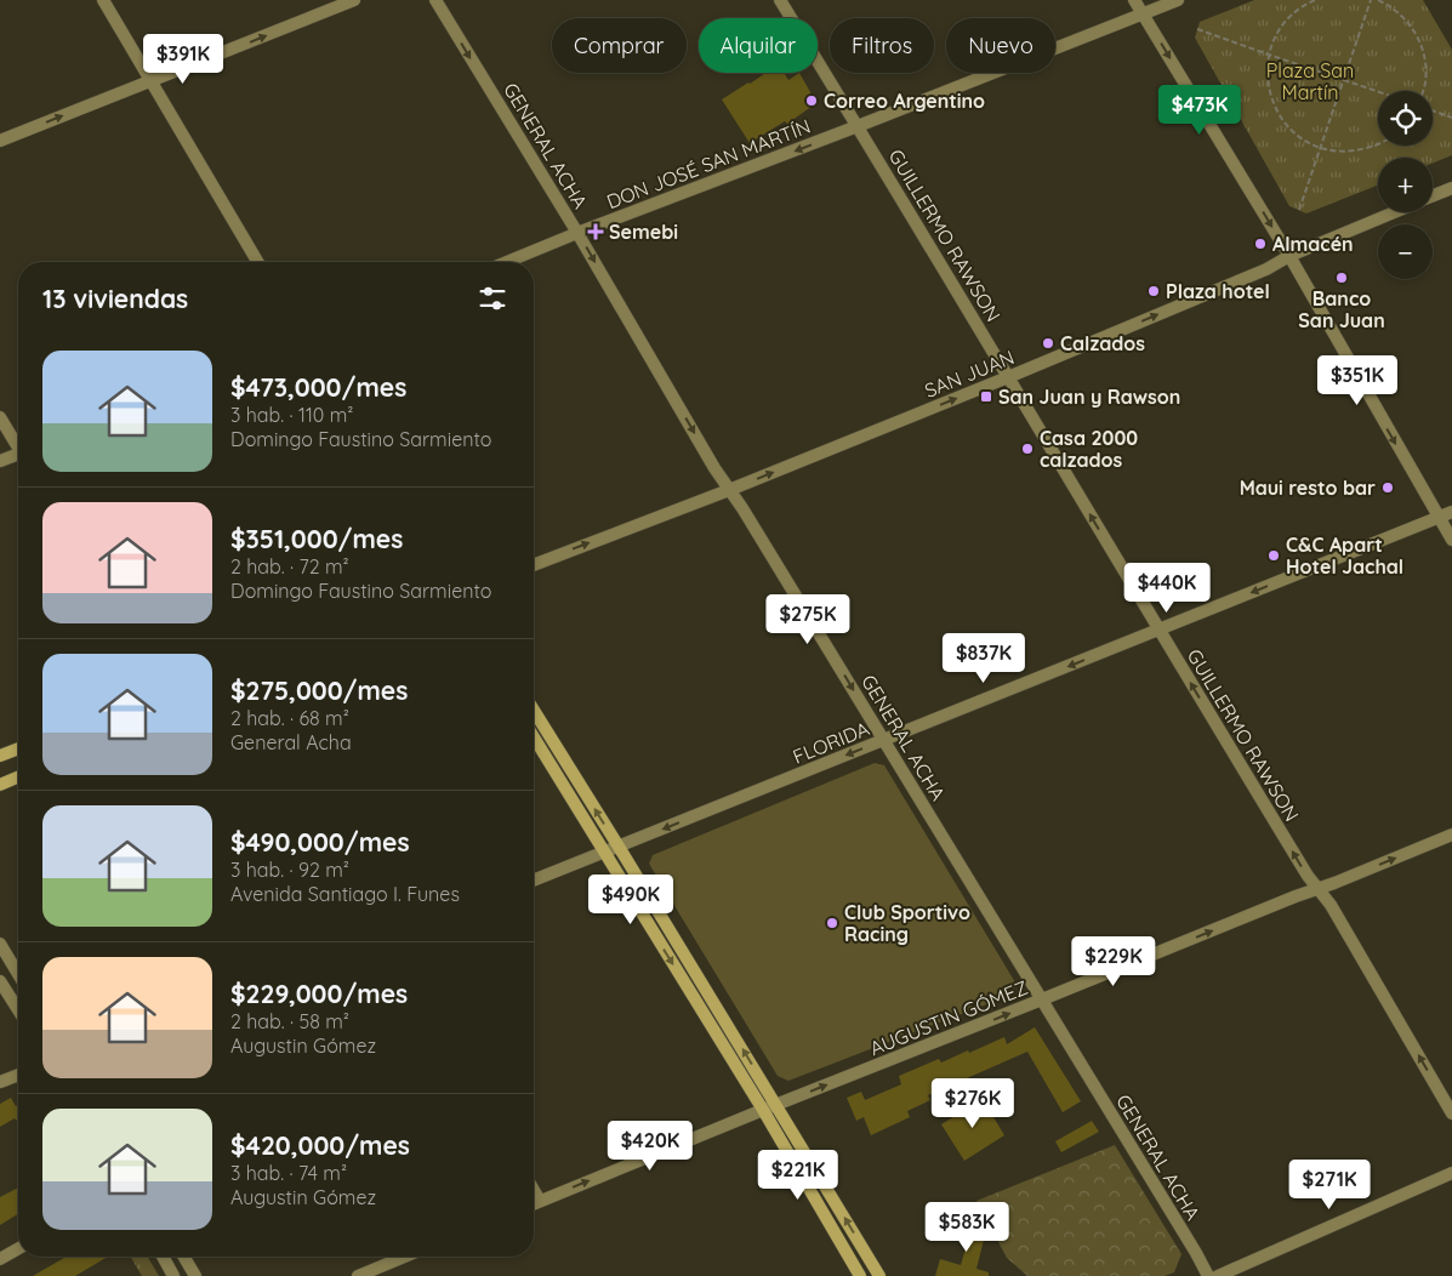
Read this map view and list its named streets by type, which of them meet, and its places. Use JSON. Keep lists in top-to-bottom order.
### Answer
{
  "streets": {
    "street": [
      "GENERAL ACHA",
      "DON JOSÉ SAN MARTÍN",
      "GUILLERMO RAWSON",
      "SAN JUAN",
      "FLORIDA",
      "AUGUSTIN GÓMEZ"
    ]
  },
  "crossings": [
    ["GENERAL ACHA", "DON JOSÉ SAN MARTÍN"],
    ["GENERAL ACHA", "SAN JUAN"],
    ["GENERAL ACHA", "FLORIDA"],
    ["GENERAL ACHA", "AUGUSTIN GÓMEZ"],
    ["DON JOSÉ SAN MARTÍN", "GUILLERMO RAWSON"],
    ["GUILLERMO RAWSON", "SAN JUAN"],
    ["GUILLERMO RAWSON", "FLORIDA"],
    ["GUILLERMO RAWSON", "AUGUSTIN GÓMEZ"]
  ],
  "one_way": [
    "GENERAL ACHA",
    "DON JOSÉ SAN MARTÍN",
    "GUILLERMO RAWSON",
    "SAN JUAN",
    "FLORIDA",
    "AUGUSTIN GÓMEZ"
  ],
  "parks": ["Plaza San Martín"],
  "places": {
    "other": [
      "Correo Argentino",
      "Almacén",
      "Banco San Juan",
      "Plaza hotel",
      "Calzados",
      "Casa 2000 calzados",
      "Maui resto bar",
      "C&C Apart Hotel Jachal",
      "Club Sportivo Racing"
    ],
    "health": ["Semebi"],
    "transit": ["San Juan y Rawson"]
  },
  "page": {
    "chip": [
      "Comprar",
      "Alquilar",
      "Filtros",
      "Nuevo"
    ],
    "price": [
      "$391K",
      "$473K",
      "$351K",
      "$440K",
      "$275K",
      "$837K",
      "$490K",
      "$229K",
      "$276K",
      "$420K",
      "$221K",
      "$271K",
      "$583K"
    ],
    "map_buttons": ["+", "−"],
    "heading": "13 viviendas",
    "list": [
      {
        "name": "$473,000/mes",
        "note": "3 hab. · 110 m² · Domingo Faustino Sarmiento"
      },
      {
        "name": "$351,000/mes",
        "note": "2 hab. · 72 m² · Domingo Faustino Sarmiento"
      },
      {
        "name": "$275,000/mes",
        "note": "2 hab. · 68 m² · General Acha"
      },
      {
        "name": "$490,000/mes",
        "note": "3 hab. · 92 m² · Avenida Santiago I. Funes"
      },
      {
        "name": "$229,000/mes",
        "note": "2 hab. · 58 m² · Augustin Gómez"
      },
      {
        "name": "$420,000/mes",
        "note": "3 hab. · 74 m² · Augustin Gómez"
      }
    ]
  }
}
